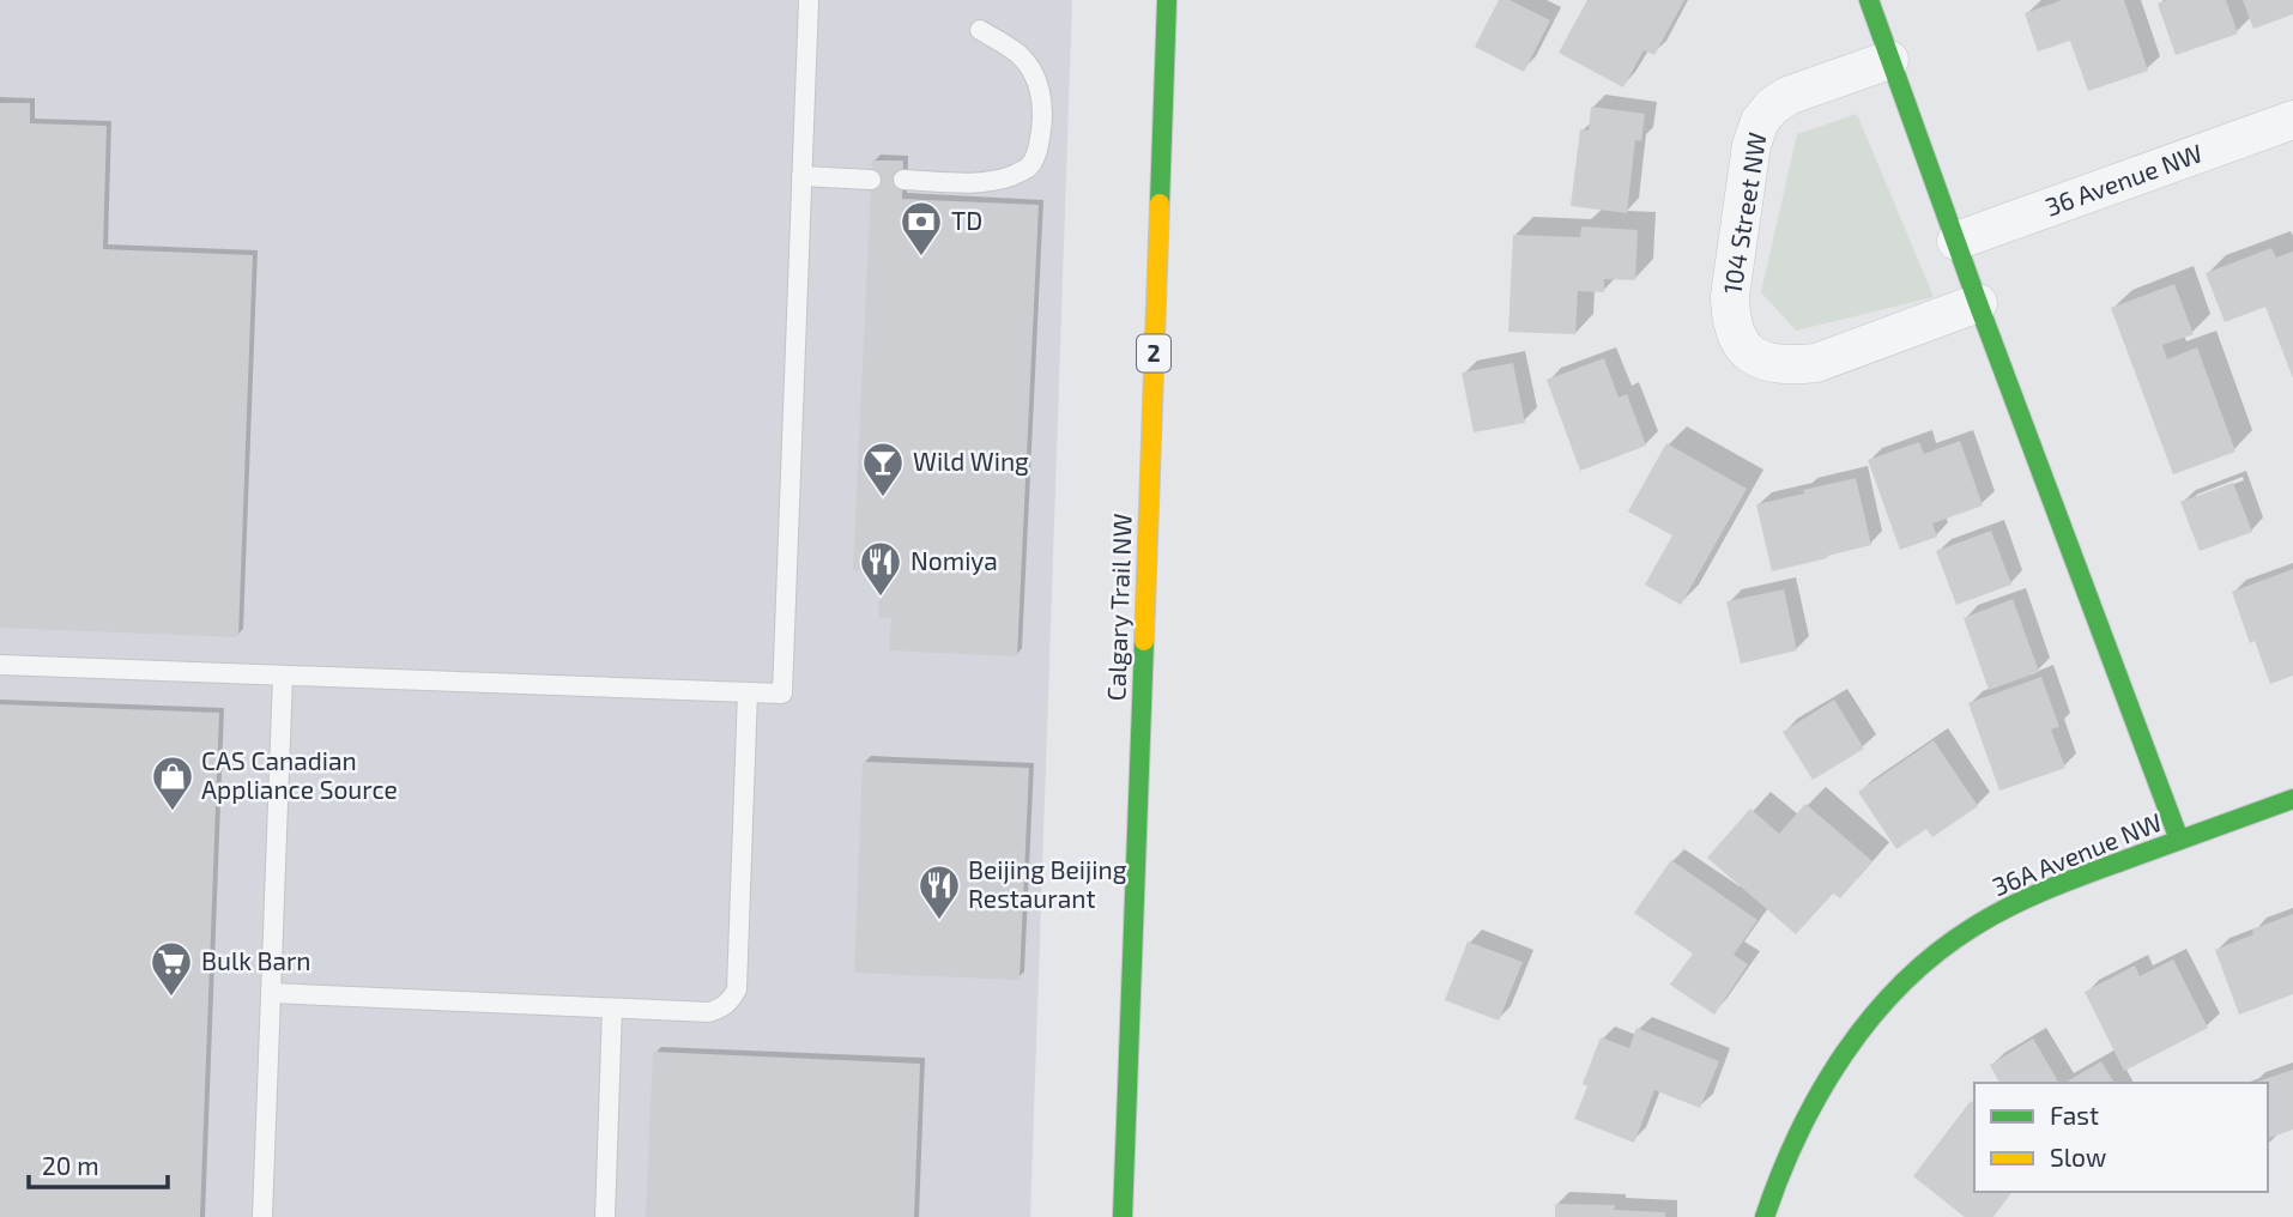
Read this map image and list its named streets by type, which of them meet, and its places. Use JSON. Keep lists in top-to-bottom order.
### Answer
{
  "streets": {
    "main road": ["2", "Calgary Trail NW", "36A Avenue NW"],
    "street": ["36 Avenue NW", "104 Street NW"]
  },
  "places": {
    "bank": ["TD"],
    "bar": ["Wild Wing"],
    "restaurant": ["Nomiya", "Beijing Beijing Restaurant"],
    "shop": ["CAS Canadian Appliance Source"],
    "supermarket": ["Bulk Barn"]
  },
  "legend": ["Fast", "Slow"],
  "scale_bar": "20 m"
}
